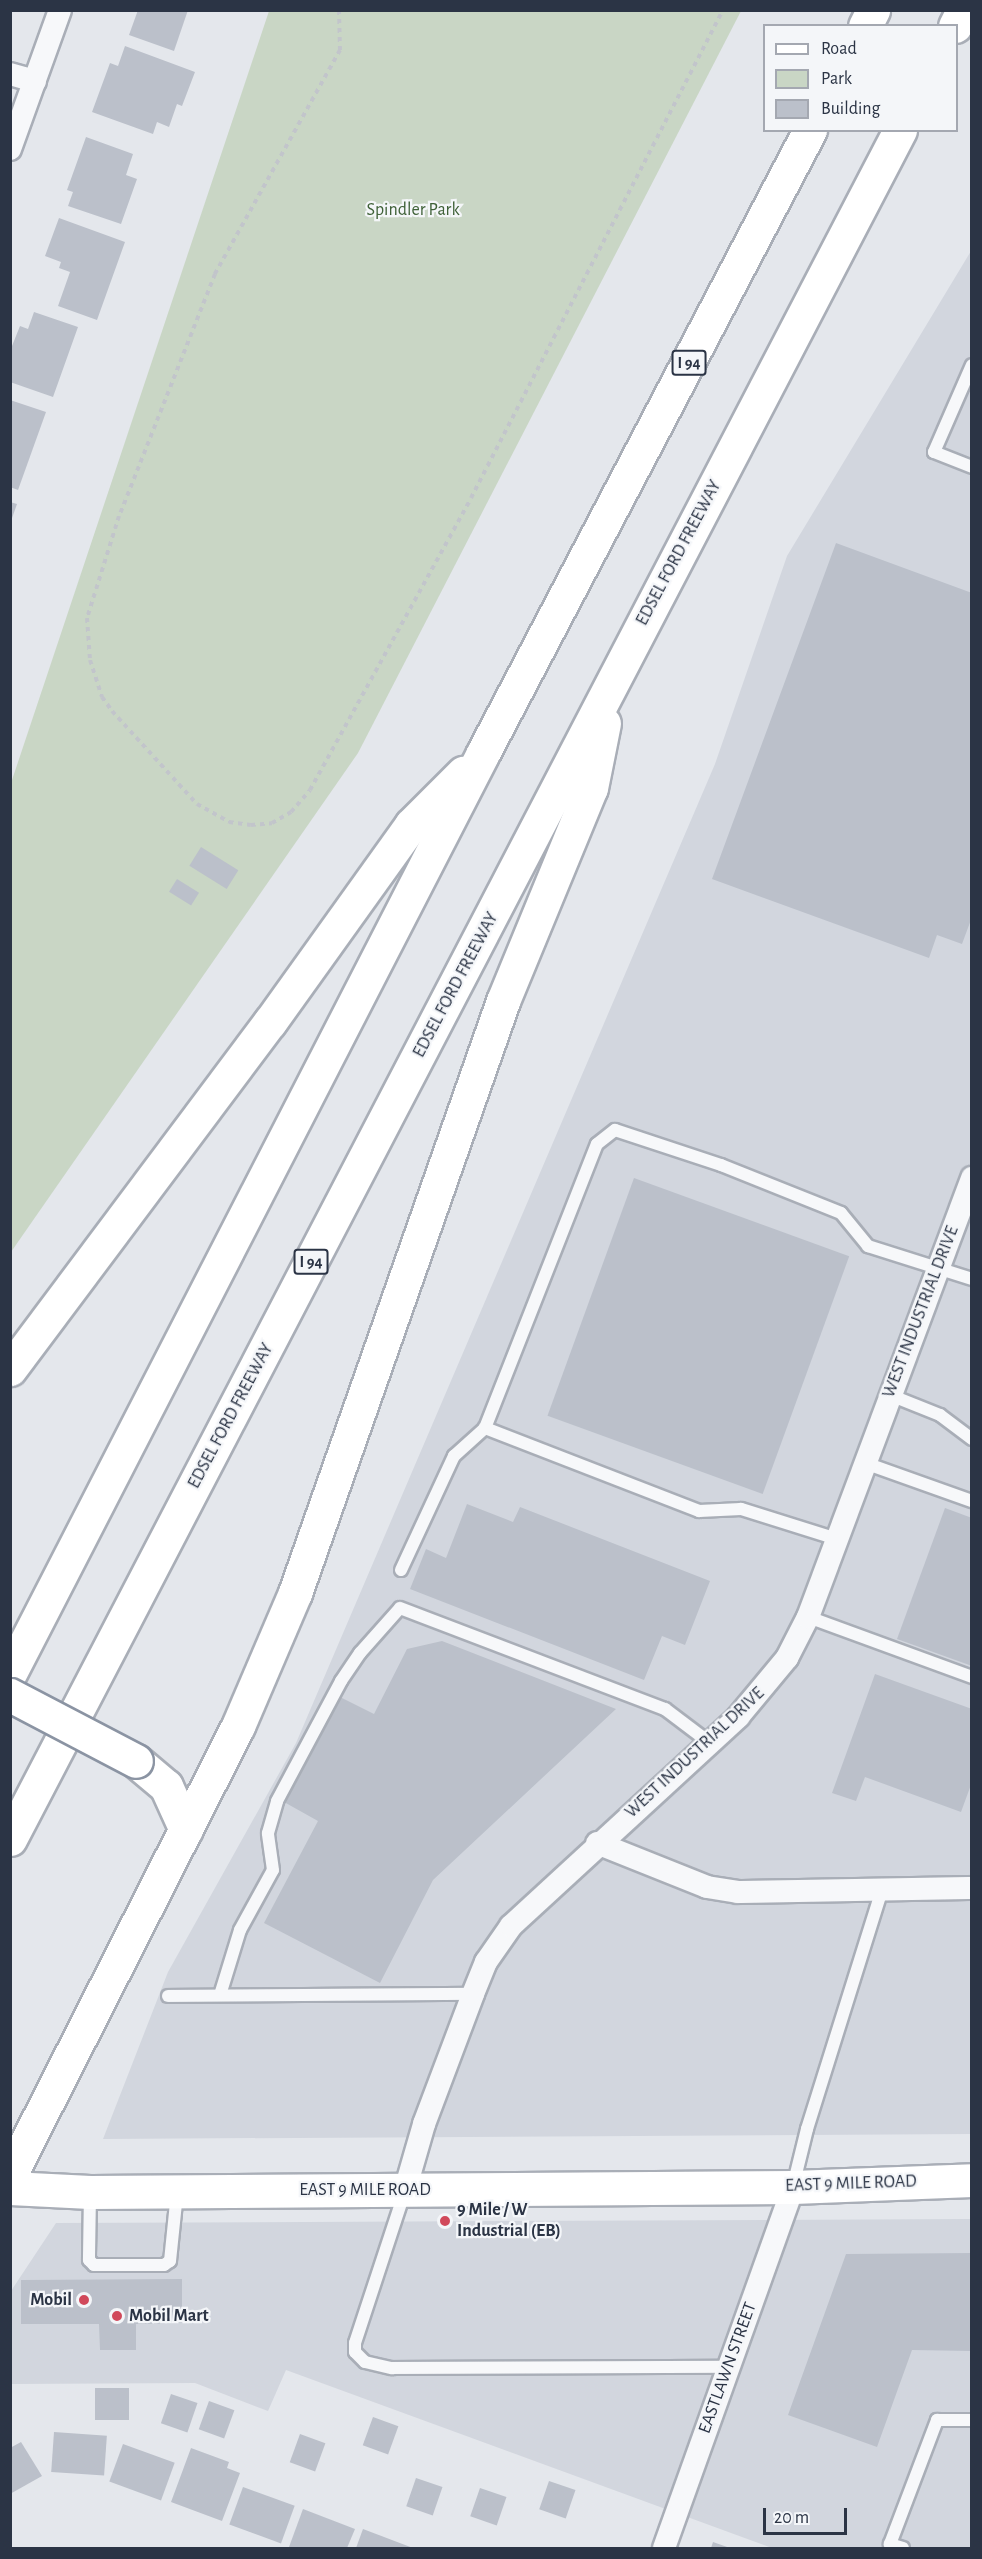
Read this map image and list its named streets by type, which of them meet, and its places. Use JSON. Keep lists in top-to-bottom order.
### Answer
{
  "streets": {
    "main road": ["I 94", "EDSEL FORD FREEWAY", "EAST 9 MILE ROAD"],
    "street": ["WEST INDUSTRIAL DRIVE", "EASTLAWN STREET"]
  },
  "crossings": [
    ["WEST INDUSTRIAL DRIVE", "EAST 9 MILE ROAD"],
    ["EAST 9 MILE ROAD", "EASTLAWN STREET"]
  ],
  "parks": ["Spindler Park"],
  "places": ["9 Mile / W Industrial (EB)", "Mobil", "Mobil Mart"],
  "legend": ["Road", "Park", "Building"],
  "scale_bar": "20 m"
}
